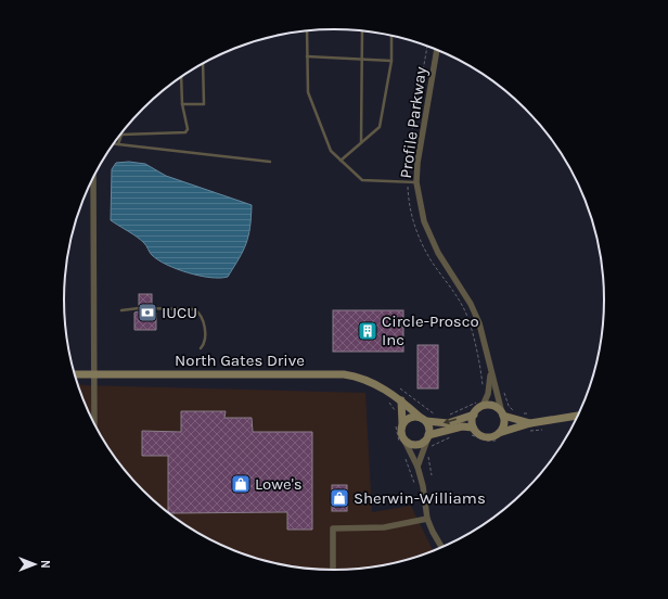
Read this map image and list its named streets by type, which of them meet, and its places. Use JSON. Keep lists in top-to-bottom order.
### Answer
{
  "streets": {
    "street": ["Profile Parkway", "North Gates Drive"]
  },
  "places": {
    "bank": ["IUCU"],
    "building": ["Circle-Prosco Inc"],
    "shop": ["Lowe's", "Sherwin-Williams"]
  },
  "north": "right"
}
